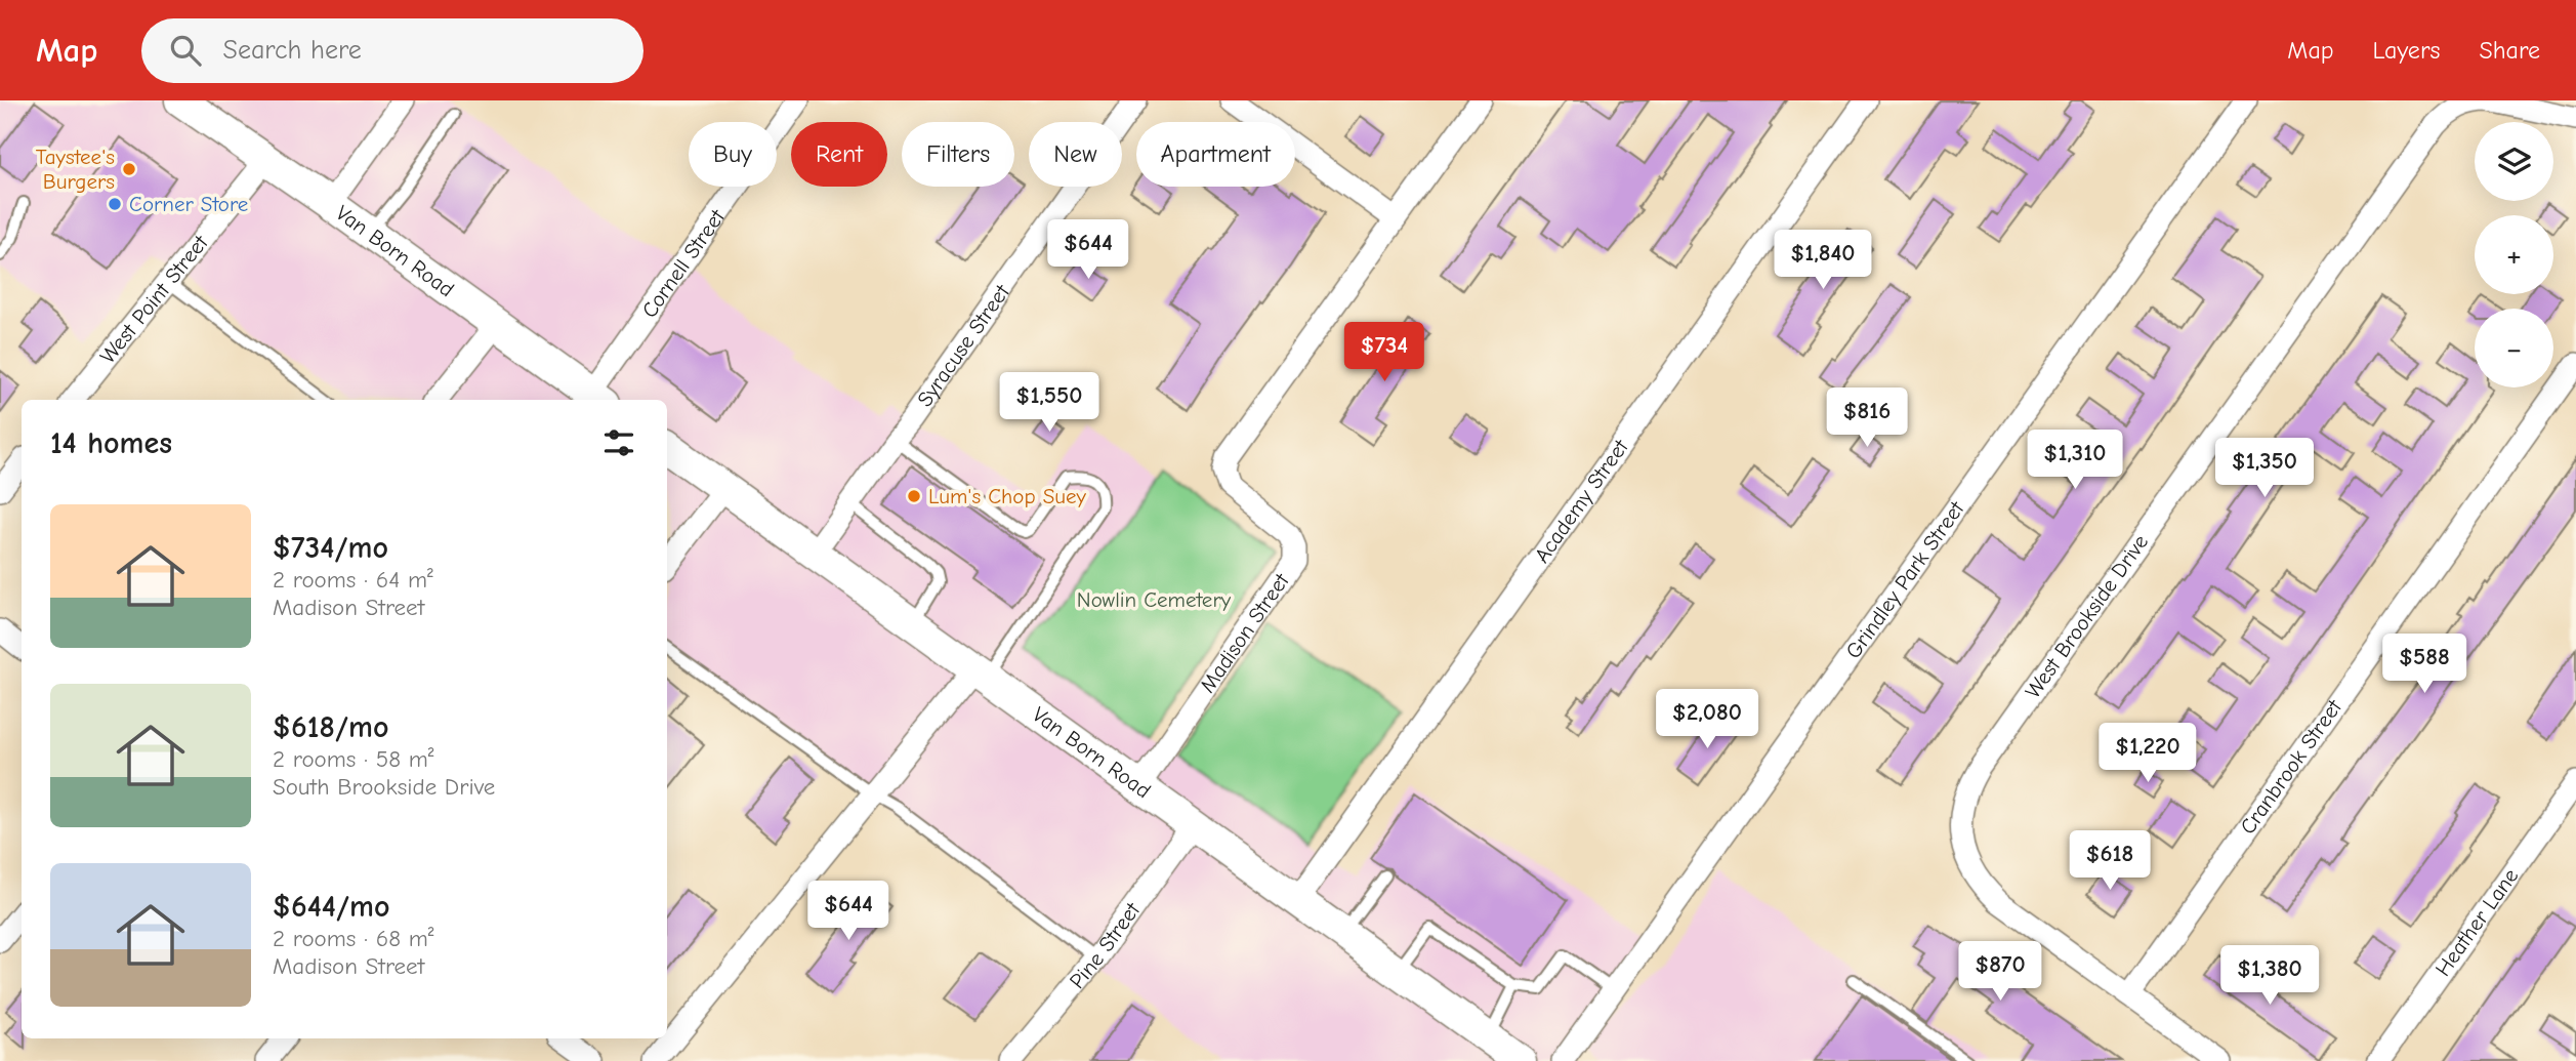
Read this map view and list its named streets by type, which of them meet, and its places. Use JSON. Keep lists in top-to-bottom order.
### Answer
{
  "streets": {
    "main road": ["Van Born Road"],
    "street": [
      "Cornell Street",
      "West Point Street",
      "Syracuse Street",
      "Academy Street",
      "Grindley Park Street",
      "West Brookside Drive",
      "Madison Street",
      "Cranbrook Street",
      "Heather Lane",
      "Pine Street"
    ]
  },
  "crossings": [
    ["Van Born Road", "Cornell Street"],
    ["Van Born Road", "West Point Street"],
    ["Van Born Road", "Syracuse Street"],
    ["Van Born Road", "Academy Street"],
    ["Van Born Road", "Madison Street"],
    ["Van Born Road", "Pine Street"],
    ["West Brookside Drive", "Cranbrook Street"]
  ],
  "parks": ["Nowlin Cemetery"],
  "places": ["Taystee's Burgers", "Corner Store", "Lum's Chop Suey"],
  "page": {
    "header": "Map",
    "search": "Search here",
    "nav": ["Map", "Layers", "Share"],
    "map_buttons": ["+", "−"],
    "chip": [
      "Buy",
      "Rent",
      "Filters",
      "New",
      "Apartment"
    ],
    "price": [
      "$644",
      "$1,840",
      "$734",
      "$1,550",
      "$816",
      "$1,310",
      "$1,350",
      "$588",
      "$2,080",
      "$1,220",
      "$618",
      "$644",
      "$870",
      "$1,380"
    ],
    "heading": "14 homes",
    "list": [
      {
        "name": "$734/mo",
        "note": "2 rooms · 64 m² · Madison Street"
      },
      {
        "name": "$618/mo",
        "note": "2 rooms · 58 m² · South Brookside Drive"
      },
      {
        "name": "$644/mo",
        "note": "2 rooms · 68 m² · Madison Street"
      }
    ]
  }
}
